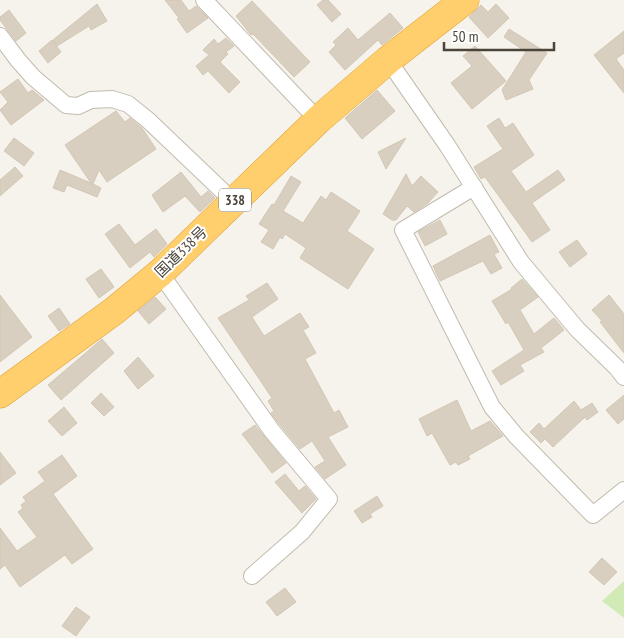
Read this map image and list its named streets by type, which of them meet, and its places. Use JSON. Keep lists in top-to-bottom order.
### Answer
{
  "streets": {
    "highway": ["338", "国道338号"]
  },
  "scale_bar": "50 m"
}
